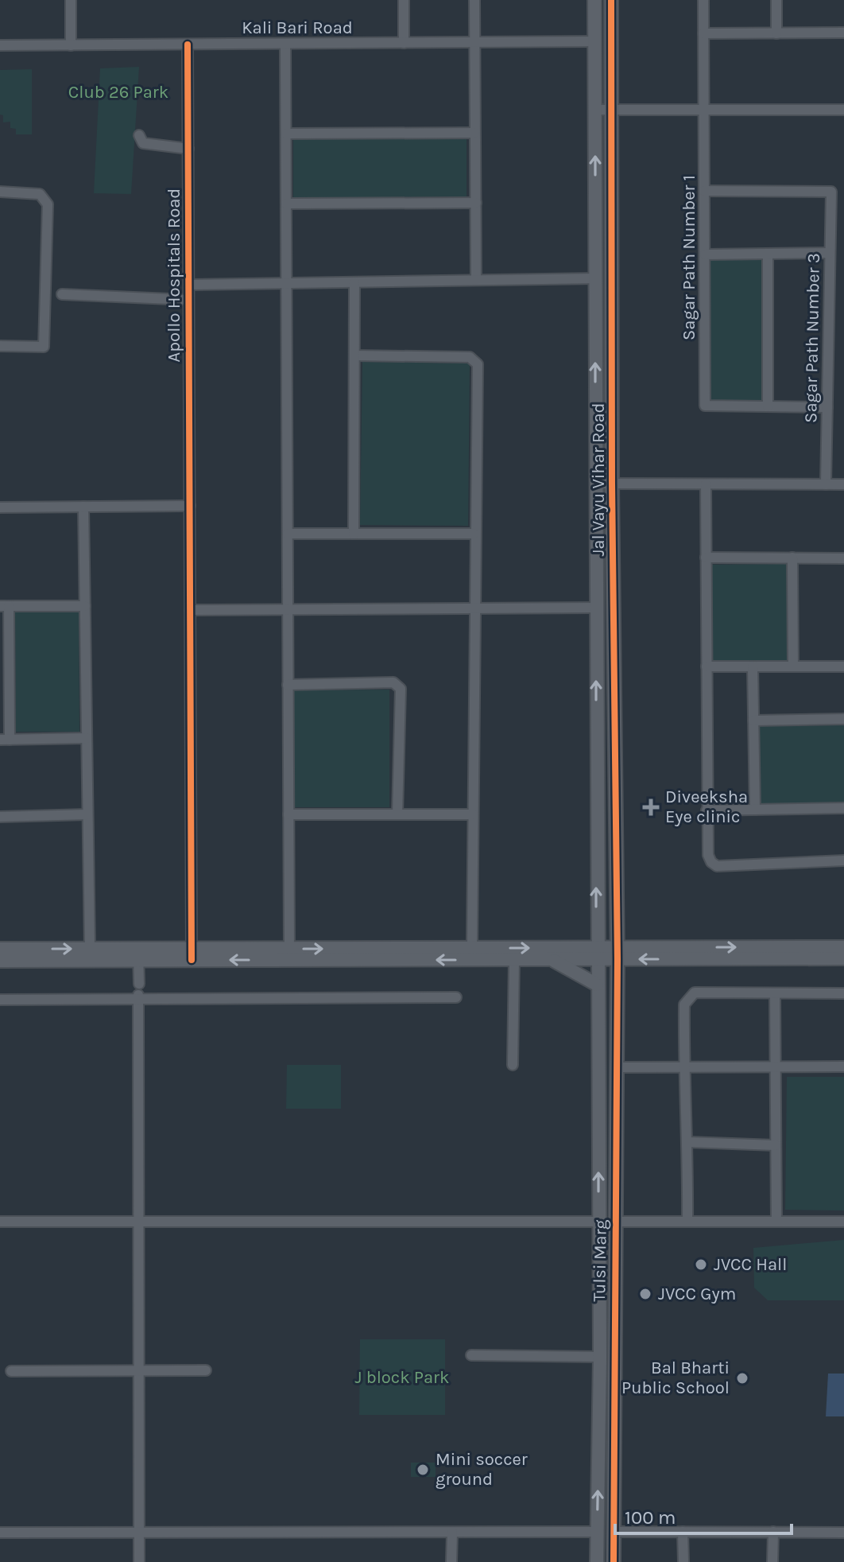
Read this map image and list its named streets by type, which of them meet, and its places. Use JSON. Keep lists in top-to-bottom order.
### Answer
{
  "streets": {
    "street": [
      "Kali Bari Road",
      "Sagar Path Number 1",
      "Apollo Hospitals Road",
      "Sagar Path Number 3",
      "Jal Vayu Vihar Road",
      "Tulsi Marg"
    ]
  },
  "crossings": [
    ["Kali Bari Road", "Apollo Hospitals Road"],
    ["Kali Bari Road", "Jal Vayu Vihar Road"],
    ["Sagar Path Number 1", "Sagar Path Number 3"],
    ["Jal Vayu Vihar Road", "Tulsi Marg"]
  ],
  "parks": ["Club 26 Park", "J block Park"],
  "places": {
    "health": ["Diveeksha Eye clinic"],
    "other": [
      "JVCC Hall",
      "JVCC Gym",
      "Bal Bharti Public School",
      "Mini soccer ground"
    ]
  },
  "scale_bar": "100 m"
}
